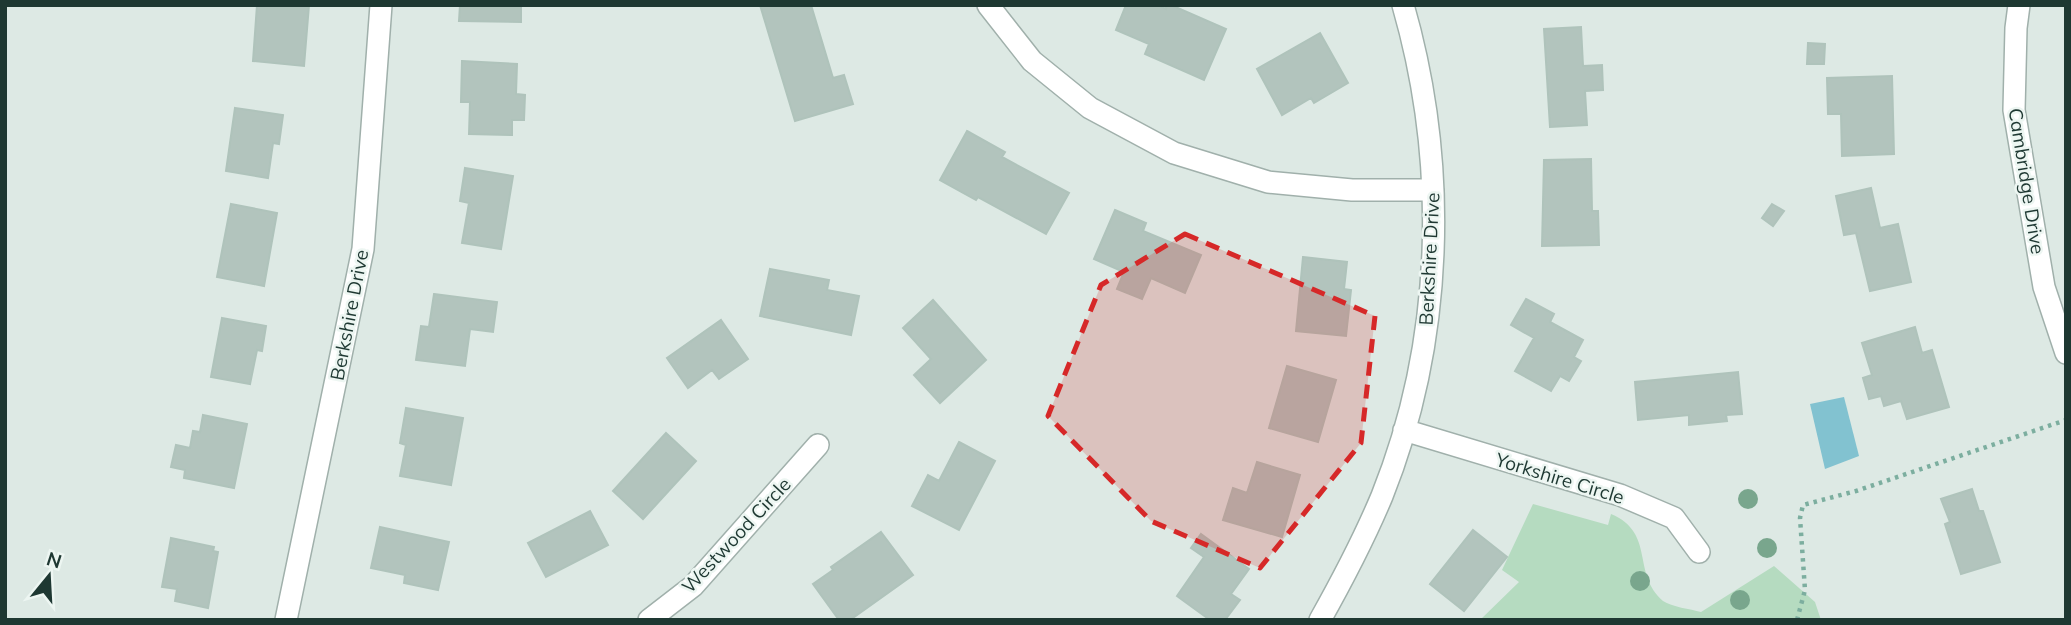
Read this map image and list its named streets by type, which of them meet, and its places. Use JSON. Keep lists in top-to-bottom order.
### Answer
{
  "streets": {
    "street": [
      "Cambridge Drive",
      "Berkshire Drive",
      "Yorkshire Circle",
      "Westwood Circle"
    ]
  },
  "crossings": [
    ["Berkshire Drive", "Yorkshire Circle"]
  ],
  "north": "top"
}
